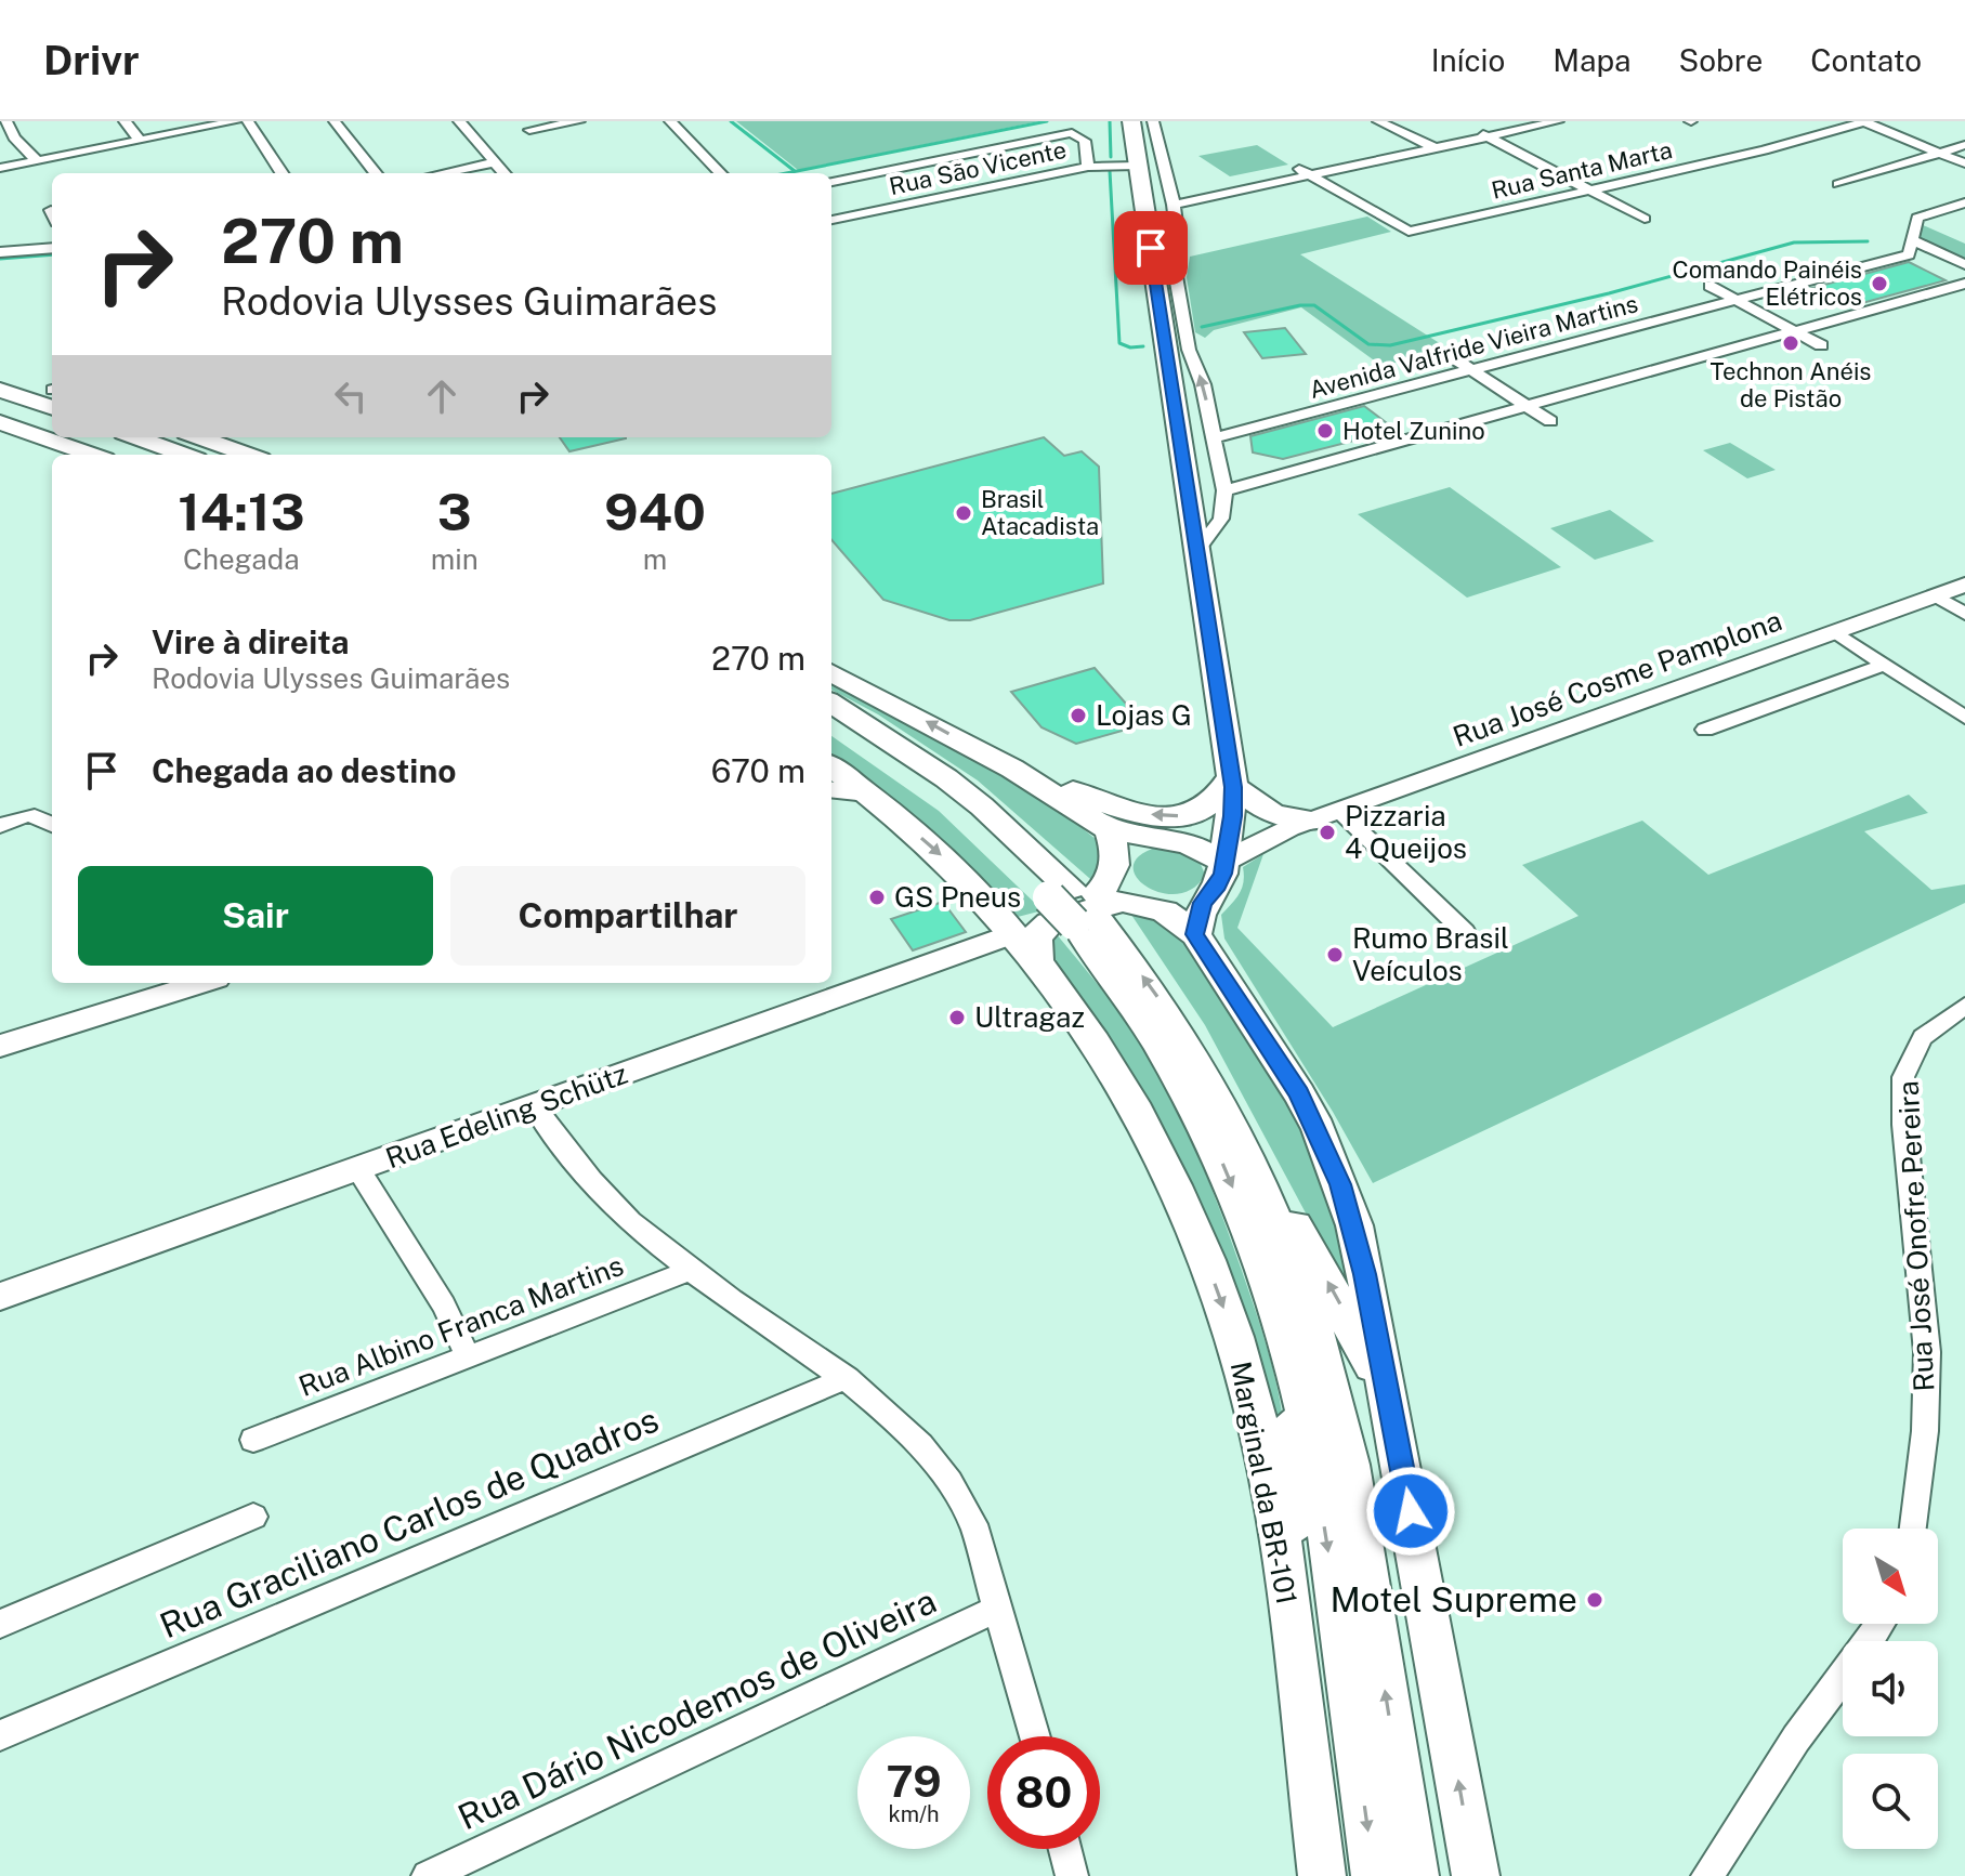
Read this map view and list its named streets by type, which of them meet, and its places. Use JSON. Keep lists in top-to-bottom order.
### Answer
{
  "streets": {
    "highway": ["Marginal da BR-101"],
    "main road": ["Rua José Cosme Pamplona", "Rua Edeling Schütz"],
    "street": [
      "Rua São Vicente",
      "Rua Santa Marta",
      "Avenida Valfride Vieira Martins",
      "Rua José Onofre Pereira",
      "Rua Albino Franca Martins",
      "Rua Graciliano Carlos de Quadros",
      "Rua Dário Nicodemos de Oliveira"
    ]
  },
  "crossings": [
    ["Rua Edeling Schütz", "Marginal da BR-101"]
  ],
  "places": [
    "Comando Painéis Elétricos",
    "Technon Anéis de Pistão",
    "Hotel Zunino",
    "Brasil Atacadista",
    "Lojas G",
    "Pizzaria 4 Queijos",
    "GS Pneus",
    "Rumo Brasil Veículos",
    "Ultragaz",
    "Motel Supreme"
  ],
  "north": "bottom right",
  "page": {
    "header": "Drivr",
    "nav": [
      "Início",
      "Mapa",
      "Sobre",
      "Contato"
    ],
    "turn": ["270 m", "Rodovia Ulysses Guimarães"],
    "eta": [
      "14:13",
      "Chegada",
      "3",
      "min",
      "940",
      "m"
    ],
    "list": [
      {
        "name": "Vire à direita",
        "note": "Rodovia Ulysses Guimarães",
        "value": "270 m"
      },
      {
        "name": "Chegada ao destino",
        "value": "670 m"
      }
    ],
    "buttons": ["Sair", "Compartilhar"],
    "speed": "79 km/h",
    "limit": "80"
  }
}
